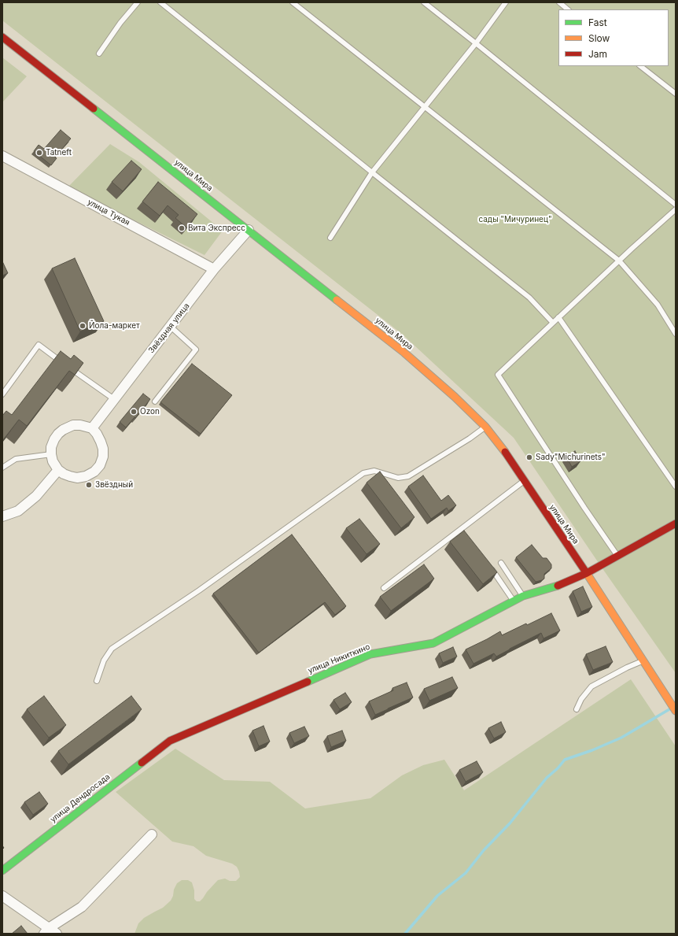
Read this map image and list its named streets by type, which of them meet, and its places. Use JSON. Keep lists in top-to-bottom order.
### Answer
{
  "streets": {
    "main road": ["улица Мира", "улица Никиткино", "улица Дендросада"],
    "street": ["улица Тукая", "Звёздная улица"]
  },
  "crossings": [
    ["улица Мира", "Звёздная улица"],
    ["улица Мира", "улица Никиткино"],
    ["улица Тукая", "Звёздная улица"],
    ["улица Никиткино", "улица Дендросада"]
  ],
  "parks": ["сады \"Мичуринец\""],
  "places": [
    "Tatneft",
    "Вита Экспресс",
    "Йола-маркет",
    "Ozon",
    "Sady\"Michurinets\"",
    "Звёздный"
  ],
  "legend": ["Fast", "Slow", "Jam"]
}
